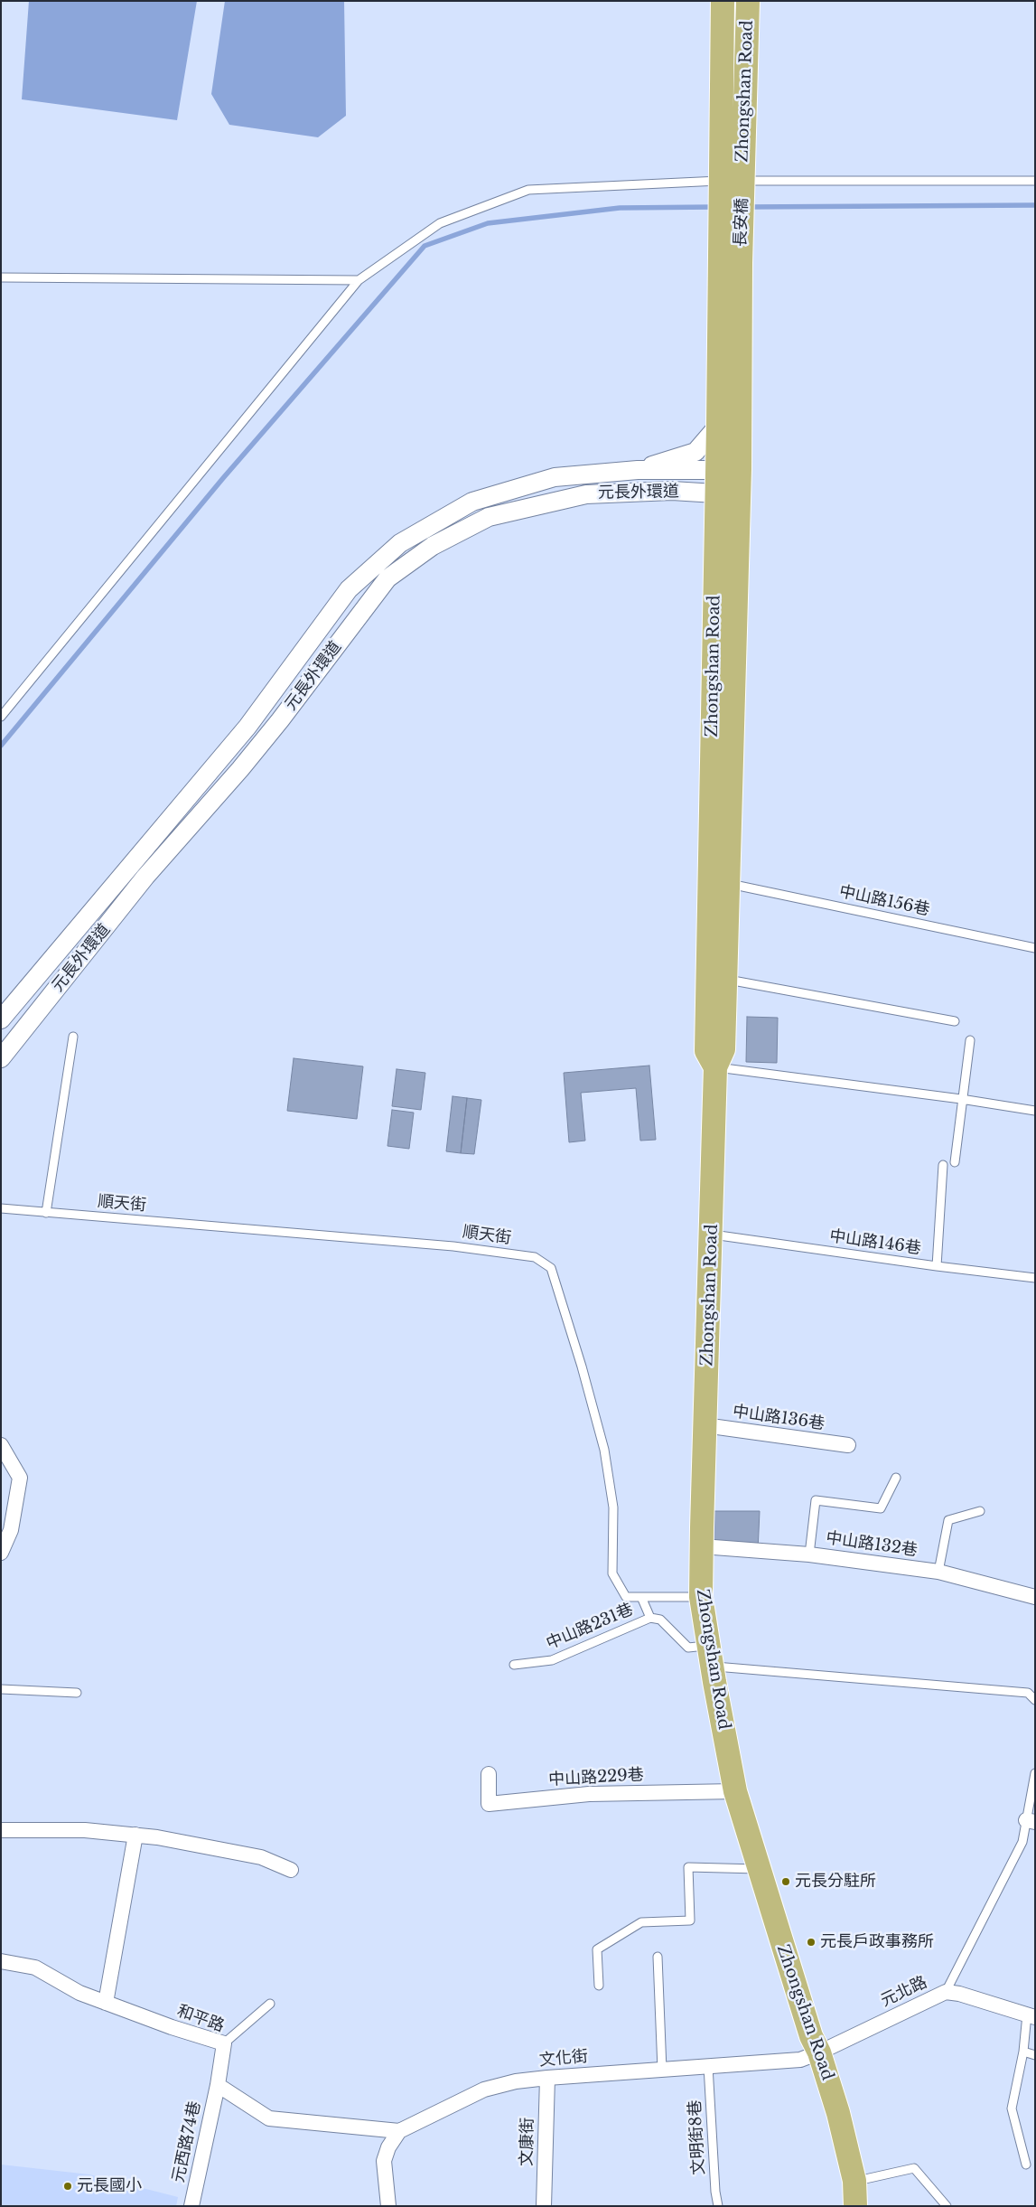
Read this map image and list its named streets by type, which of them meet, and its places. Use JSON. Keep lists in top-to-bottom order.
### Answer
{
  "streets": {
    "main road": ["Zhongshan Road", "長安橋"],
    "street": [
      "元長外環道",
      "中山路136巷",
      "中山路132巷",
      "中山路229巷",
      "元北路",
      "和平路",
      "文化街",
      "元西路74巷",
      "文康街"
    ],
    "lane": [
      "中山路156巷",
      "順天街",
      "中山路146巷",
      "中山路231巷",
      "文明街8巷"
    ]
  },
  "crossings": [
    ["Zhongshan Road", "長安橋"],
    ["Zhongshan Road", "元長外環道"],
    ["Zhongshan Road", "中山路156巷"],
    ["Zhongshan Road", "順天街"],
    ["Zhongshan Road", "中山路146巷"],
    ["Zhongshan Road", "中山路136巷"],
    ["Zhongshan Road", "中山路132巷"],
    ["Zhongshan Road", "中山路229巷"],
    ["Zhongshan Road", "元北路"],
    ["Zhongshan Road", "文化街"],
    ["元北路", "文化街"],
    ["和平路", "元西路74巷"],
    ["文化街", "文明街8巷"],
    ["文化街", "文康街"]
  ],
  "places": ["元長分駐所", "元長戶政事務所", "元長國小"]
}
